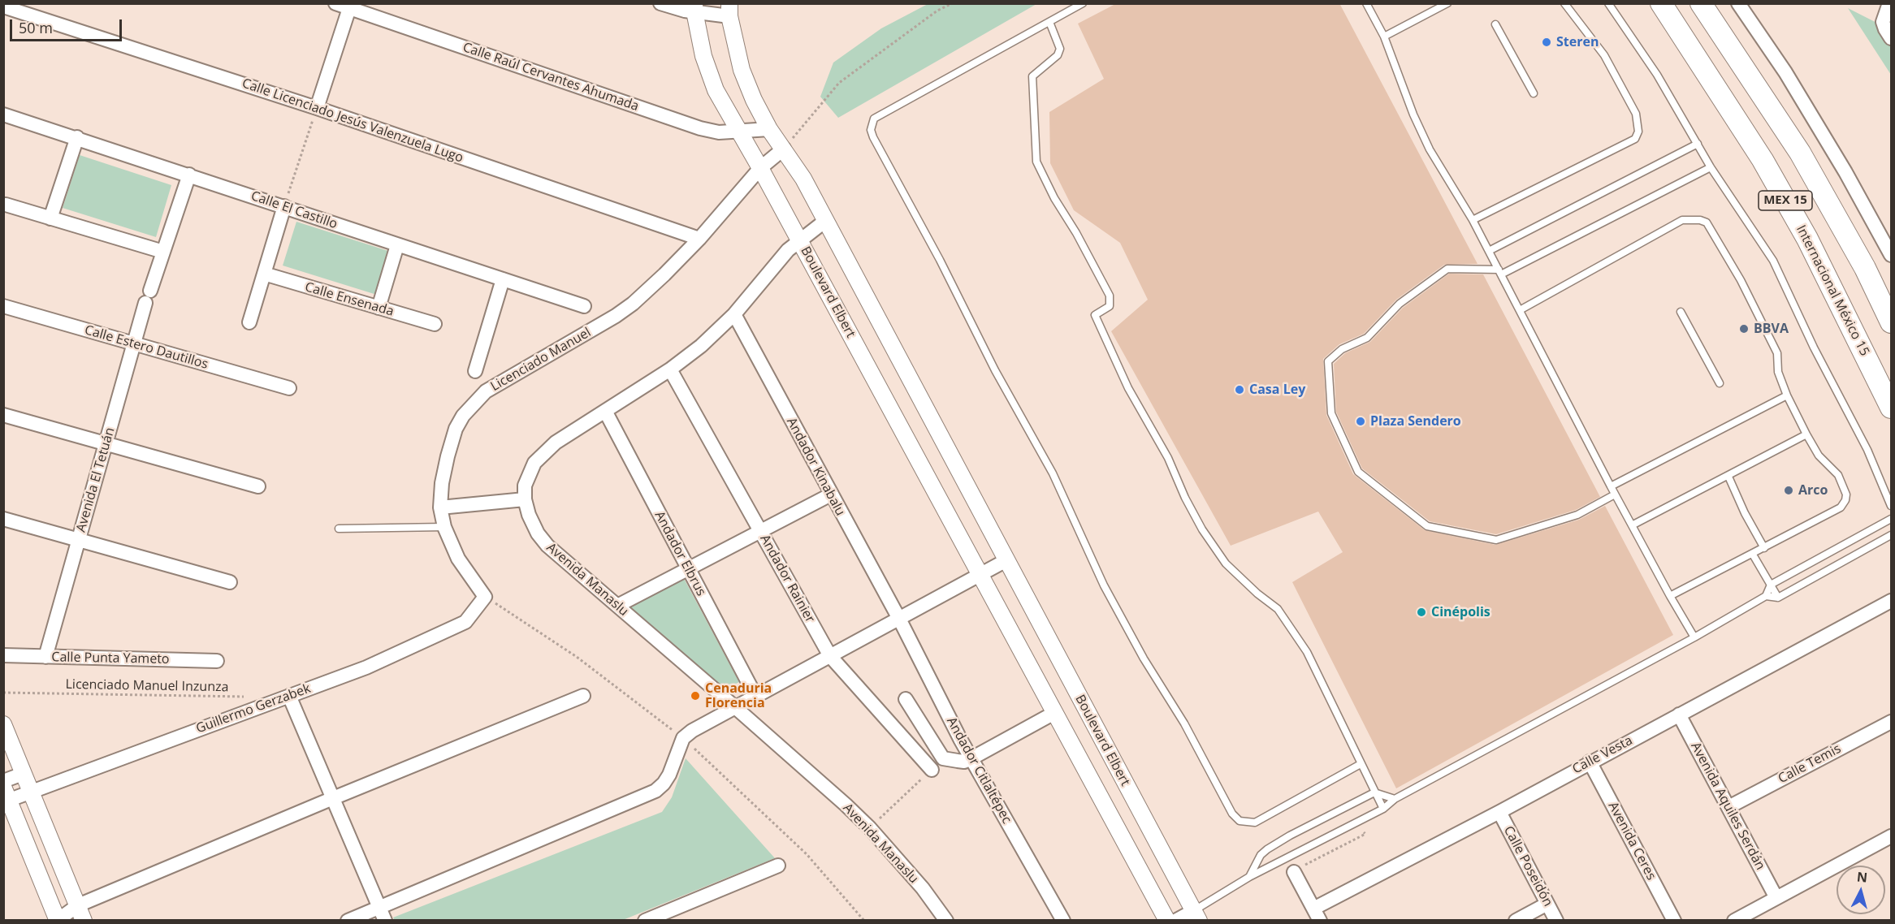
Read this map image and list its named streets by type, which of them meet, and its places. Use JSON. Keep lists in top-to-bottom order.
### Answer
{
  "streets": {
    "main road": ["MEX 15", "Internacional México 15"],
    "street": [
      "Calle Raúl Cervantes Ahumada",
      "Calle Licenciado Jesús Valenzuela Lugo",
      "Calle El Castillo",
      "Boulevard Elbert",
      "Calle Ensenada",
      "Calle Estero Dautillos",
      "Licenciado Manuel",
      "Andador Kinabalu",
      "Avenida El Tetuán",
      "Andador Elbrus",
      "Andador Rainier",
      "Avenida Manaslu",
      "Calle Punta Yameto",
      "Guillermo Gerzabek",
      "Calle Vesta",
      "Calle Temis",
      "Andador Citlaltépec",
      "Avenida Aquiles Serdán",
      "Avenida Ceres",
      "Calle Poseidón"
    ],
    "path": ["Licenciado Manuel Inzunza"]
  },
  "crossings": [
    ["Calle Raúl Cervantes Ahumada", "Boulevard Elbert"],
    ["Calle Licenciado Jesús Valenzuela Lugo", "Licenciado Manuel"],
    ["Calle El Castillo", "Avenida El Tetuán"],
    ["Boulevard Elbert", "Licenciado Manuel"],
    ["Boulevard Elbert", "Avenida Manaslu"],
    ["Calle Estero Dautillos", "Avenida El Tetuán"],
    ["Licenciado Manuel", "Guillermo Gerzabek"],
    ["Andador Kinabalu", "Avenida Manaslu"],
    ["Andador Kinabalu", "Andador Citlaltépec"],
    ["Avenida El Tetuán", "Calle Punta Yameto"],
    ["Andador Elbrus", "Avenida Manaslu"],
    ["Andador Rainier", "Avenida Manaslu"],
    ["Calle Vesta", "Avenida Aquiles Serdán"],
    ["Calle Vesta", "Avenida Ceres"],
    ["Calle Vesta", "Calle Poseidón"],
    ["Calle Temis", "Avenida Aquiles Serdán"]
  ],
  "places": [
    "Steren",
    "BBVA",
    "Casa Ley",
    "Plaza Sendero",
    "Arco",
    "Cinépolis",
    "Cenaduria Florencia"
  ],
  "scale_bar": "50 m",
  "north": "top"
}
